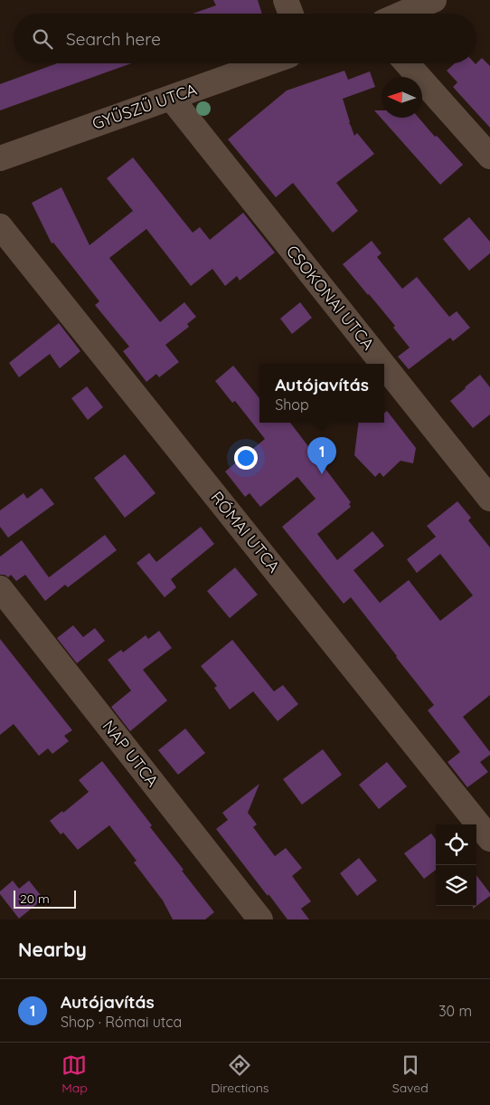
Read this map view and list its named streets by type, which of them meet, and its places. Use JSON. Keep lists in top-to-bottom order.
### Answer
{
  "streets": {
    "street": [
      "GYŰSZŰ UTCA",
      "CSOKONAI UTCA",
      "RÓMAI UTCA",
      "NAP UTCA"
    ]
  },
  "crossings": [
    ["GYŰSZŰ UTCA", "CSOKONAI UTCA"]
  ],
  "scale_bar": "20 m",
  "north": "left",
  "page": {
    "search": "Search here",
    "popup": ["Autójavítás", "Shop"],
    "pins": "1",
    "scale": "20 m",
    "heading": "Nearby",
    "list": [
      {
        "mark": "1",
        "name": "Autójavítás",
        "note": "Shop · Római utca",
        "value": "30 m"
      }
    ],
    "nav": ["Map", "Directions", "Saved"]
  }
}
